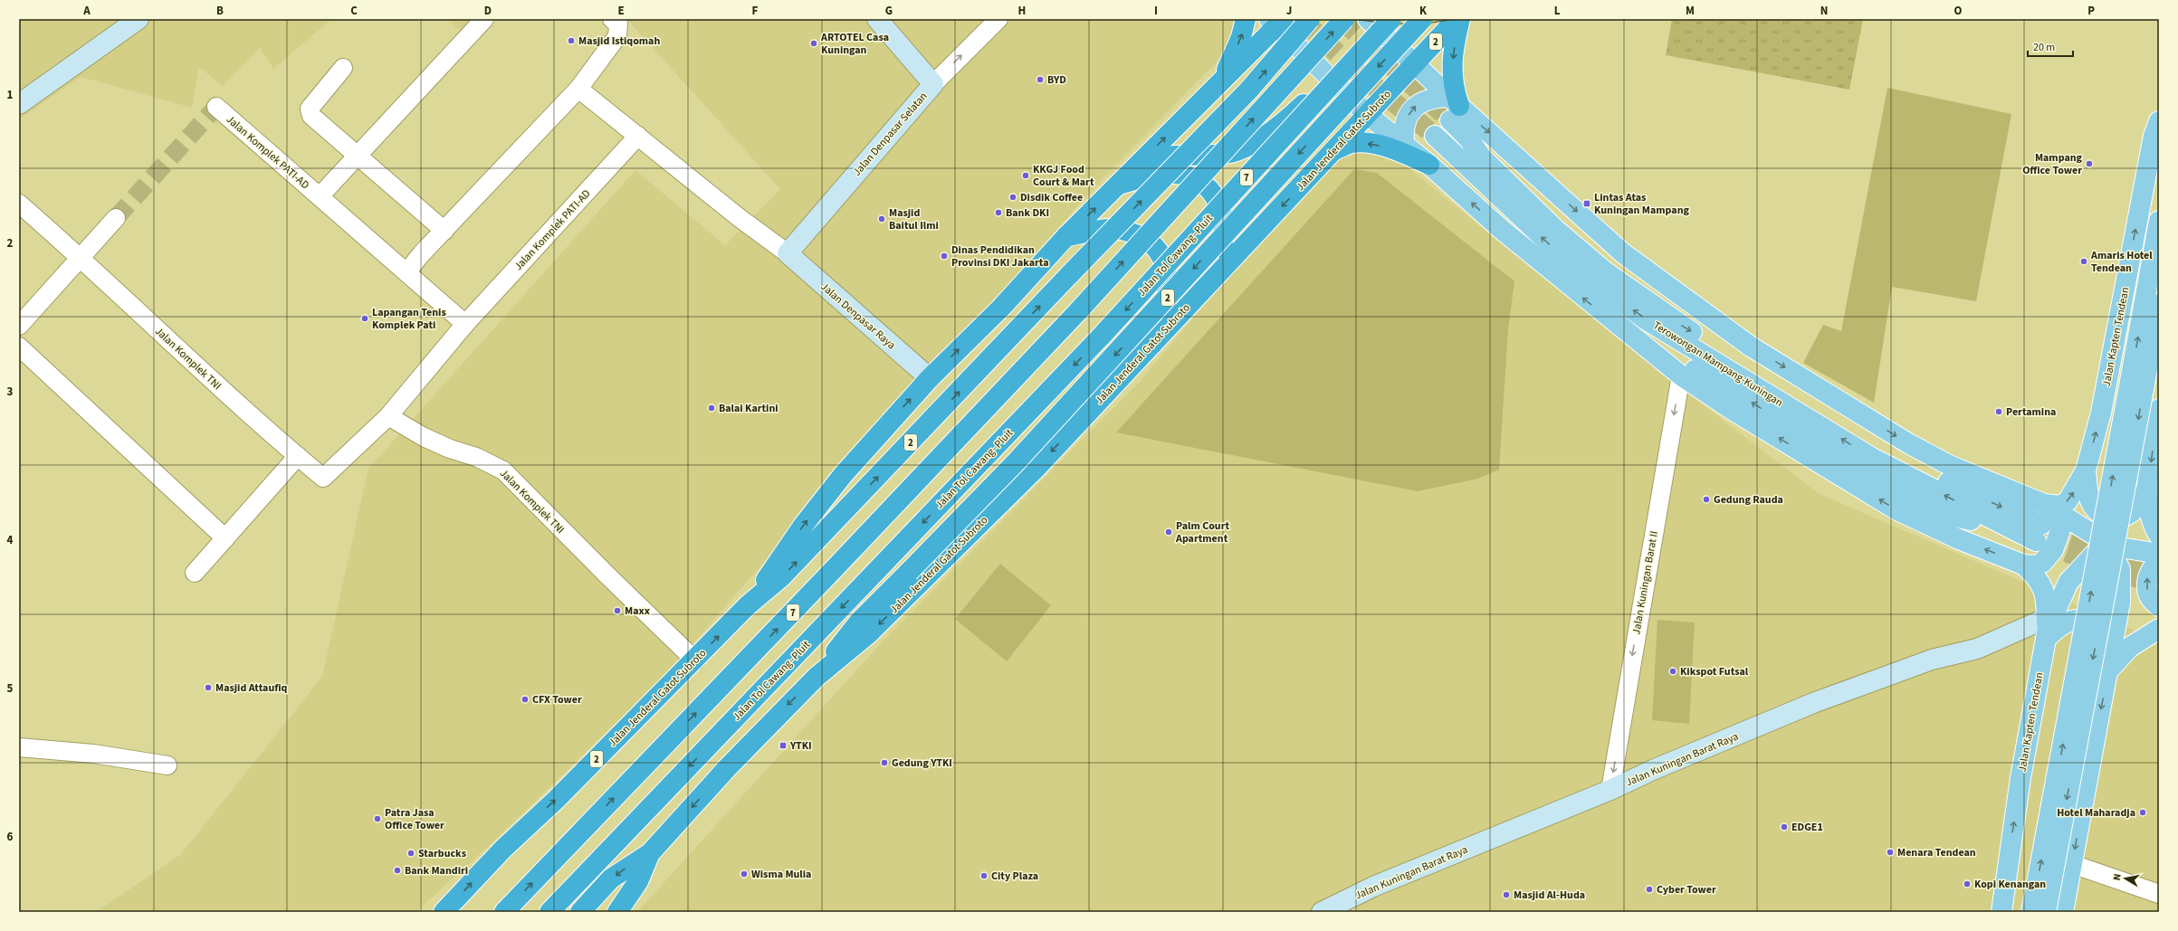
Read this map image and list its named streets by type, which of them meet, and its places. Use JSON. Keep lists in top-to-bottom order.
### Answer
{
  "streets": {
    "highway": [
      "2",
      "Jalan Jenderal Gatot Subroto",
      "7",
      "Jalan Tol Cawang–Pluit"
    ],
    "main road": ["Jalan Kapten Tendean", "Terowongan Mampang-Kuningan"],
    "street": [
      "Jalan Denpasar Selatan",
      "Jalan Komplek PATI-AD",
      "Jalan Denpasar Raya",
      "Jalan Komplek TNI",
      "Jalan Kuningan Barat II",
      "Jalan Kuningan Barat Raya"
    ]
  },
  "crossings": [
    ["Jalan Denpasar Selatan", "Jalan Denpasar Raya"],
    ["Jalan Jenderal Gatot Subroto", "Jalan Denpasar Raya"],
    ["Jalan Jenderal Gatot Subroto", "Jalan Komplek TNI"],
    ["Jalan Komplek PATI-AD", "Jalan Komplek TNI"],
    ["Jalan Kapten Tendean", "Jalan Kuningan Barat Raya"],
    ["Jalan Kuningan Barat II", "Jalan Kuningan Barat Raya"]
  ],
  "one_way": ["Jalan Kuningan Barat II"],
  "places": {
    "other": [
      "Masjid Istiqomah",
      "ARTOTEL Casa Kuningan",
      "BYD",
      "Mampang Office Tower",
      "KKGJ Food Court & Mart",
      "Disdik Coffee",
      "Bank DKI",
      "Masjid Baitul Ilmi",
      "Dinas Pendidikan Provinsi DKI Jakarta",
      "Amaris Hotel Tendean",
      "Lapangan Tenis Komplek Pati",
      "Balai Kartini",
      "Pertamina",
      "Gedung Rauda",
      "Palm Court Apartment",
      "Maxx",
      "Kikspot Futsal",
      "Masjid Attaufiq",
      "CFX Tower",
      "Gedung YTKI",
      "Hotel Maharadja",
      "Patra Jasa Office Tower",
      "EDGE1",
      "Menara Tendean",
      "Starbucks",
      "Bank Mandiri",
      "Wisma Mulia",
      "City Plaza",
      "Kopi Kenangan",
      "Cyber Tower",
      "Masjid Al-Huda"
    ],
    "transit": ["Lintas Atas Kuningan Mampang", "YTKI"]
  },
  "scale_bar": "20 m",
  "north": "left",
  "grid": {
    "columns": [
      "A",
      "B",
      "C",
      "D",
      "E",
      "F",
      "G",
      "H",
      "I",
      "J",
      "K",
      "L",
      "M",
      "N",
      "O",
      "P"
    ],
    "rows": [
      "1",
      "2",
      "3",
      "4",
      "5",
      "6"
    ]
  }
}
